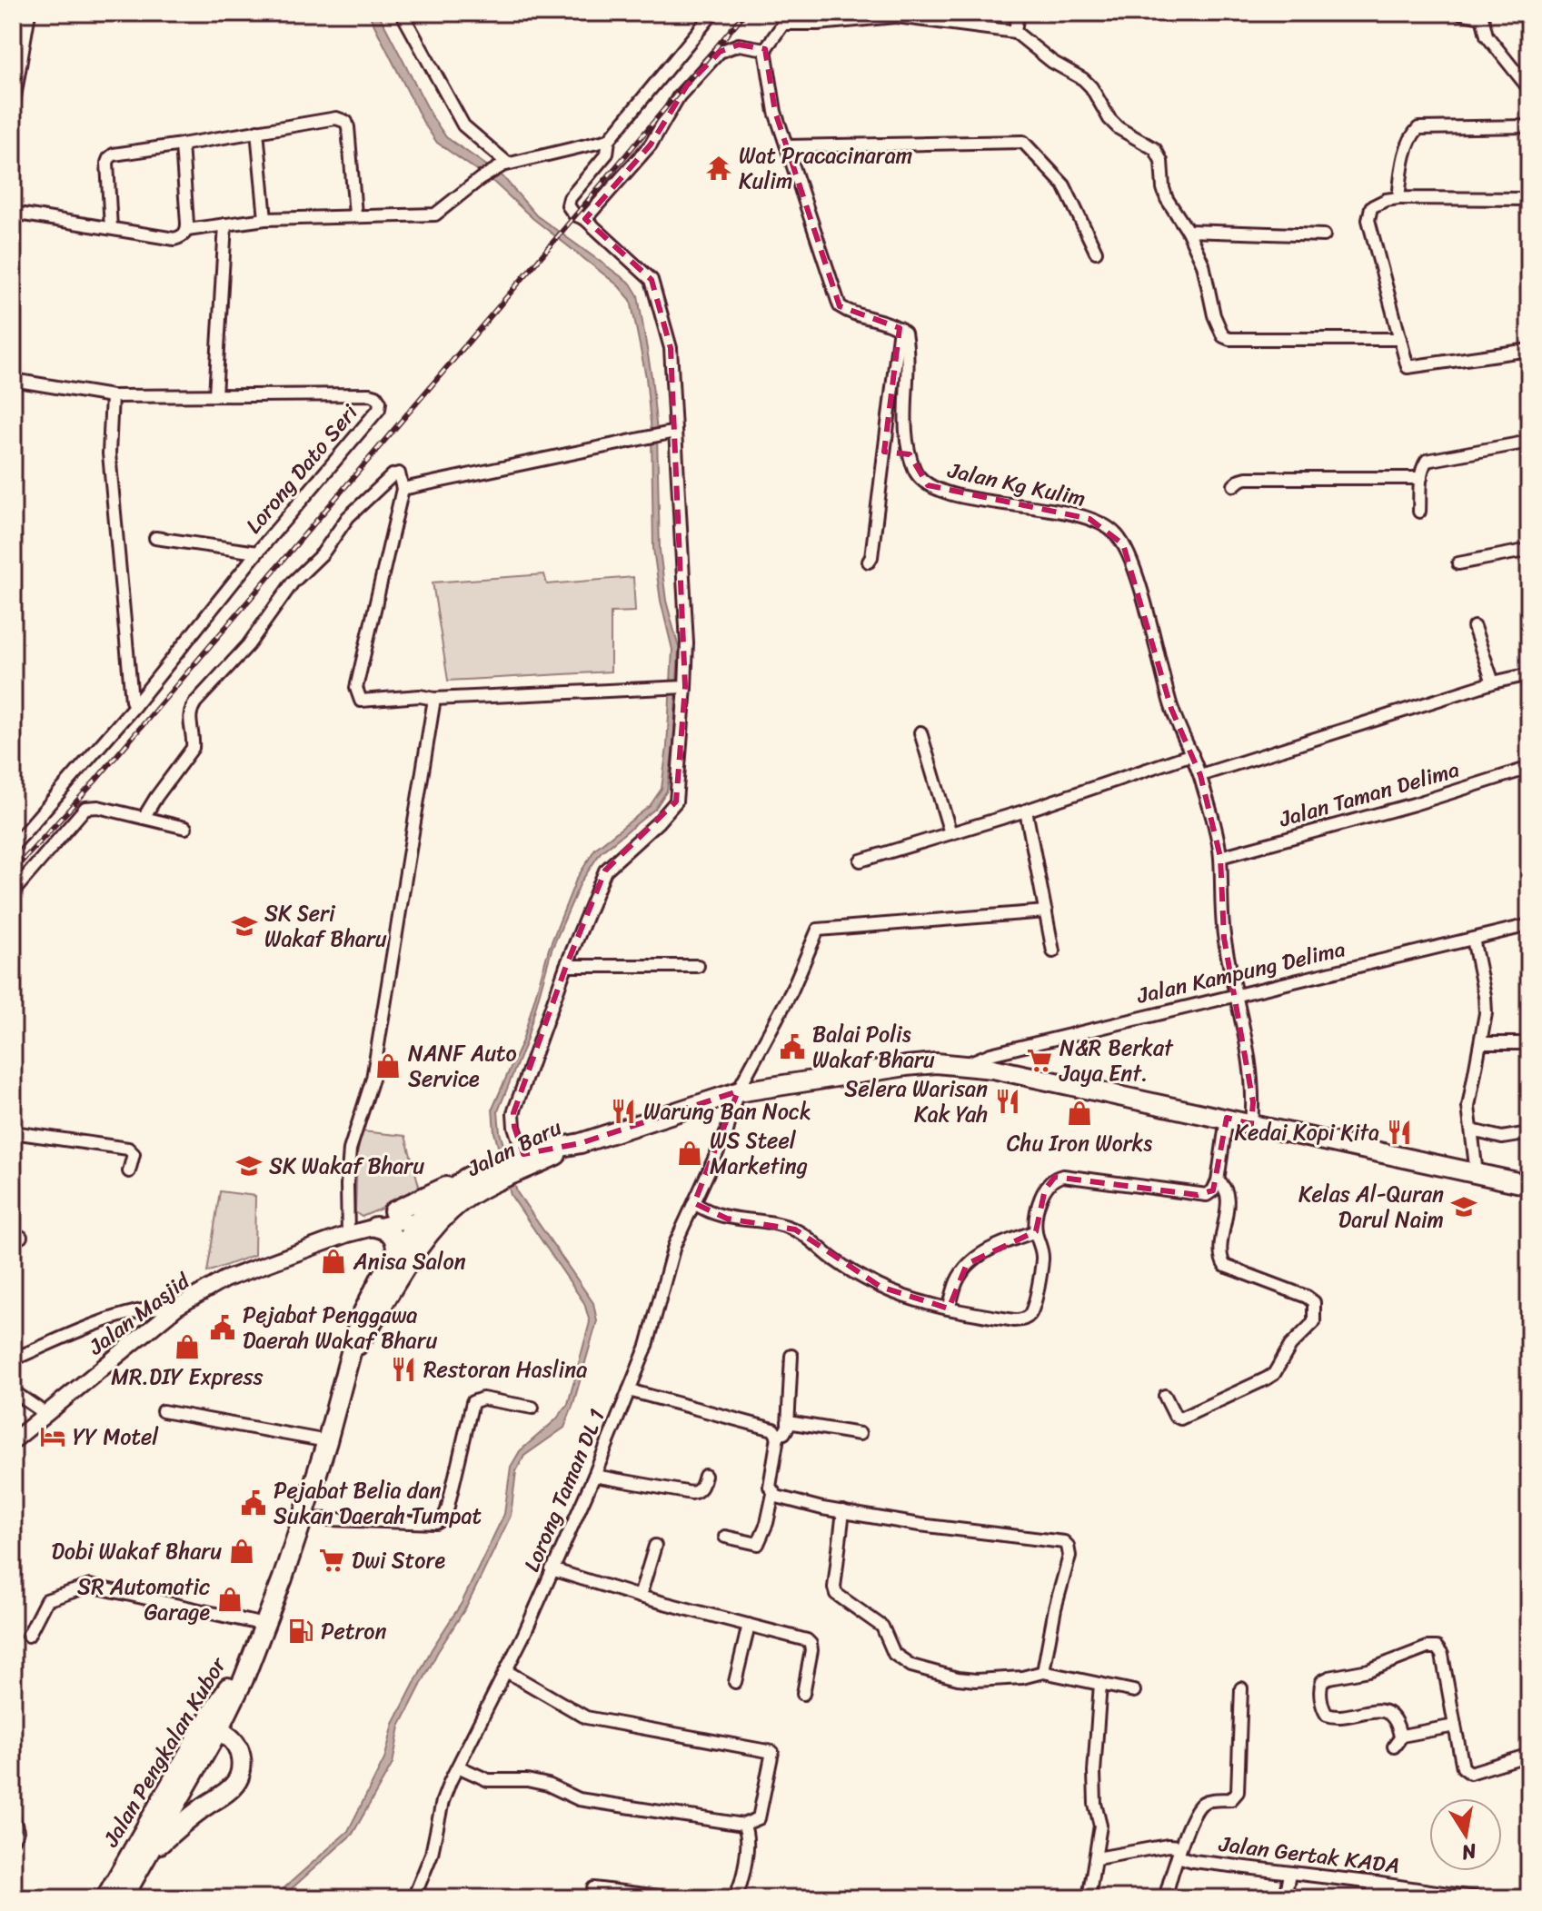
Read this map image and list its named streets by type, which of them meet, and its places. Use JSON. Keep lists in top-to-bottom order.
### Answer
{
  "streets": {
    "main road": ["Jalan Baru", "Jalan Pengkalan Kubor"],
    "street": [
      "Lorong Dato Seri",
      "Jalan Kg Kulim",
      "Jalan Taman Delima",
      "Jalan Kampung Delima",
      "Jalan Masjid",
      "Lorong Taman DL 1",
      "Jalan Gertak KADA"
    ]
  },
  "crossings": [
    ["Jalan Kg Kulim", "Jalan Taman Delima"],
    ["Jalan Kg Kulim", "Jalan Kampung Delima"],
    ["Jalan Baru", "Jalan Masjid"],
    ["Jalan Baru", "Jalan Pengkalan Kubor"]
  ],
  "places": {
    "temple": ["Wat Pracacinaram Kulim"],
    "school or university": ["SK Seri Wakaf Bharu", "SK Wakaf Bharu", "Kelas Al-Quran Darul Naim"],
    "public building": ["Balai Polis Wakaf Bharu", "Pejabat Penggawa Daerah Wakaf Bharu", "Pejabat Belia dan Sukan Daerah Tumpat"],
    "supermarket": ["N&R Berkat Jaya Ent.", "Dwi Store"],
    "shop": [
      "NANF Auto Service",
      "Chu Iron Works",
      "WS Steel Marketing",
      "Anisa Salon",
      "MR.DIY Express",
      "Dobi Wakaf Bharu",
      "SR Automatic Garage"
    ],
    "restaurant": [
      "Selera Warisan Kak Yah",
      "Warung Ban Nock",
      "Kedai Kopi Kita",
      "Restoran Haslina"
    ],
    "hotel": ["YY Motel"],
    "fuel station": ["Petron"]
  },
  "north": "bottom"
}
